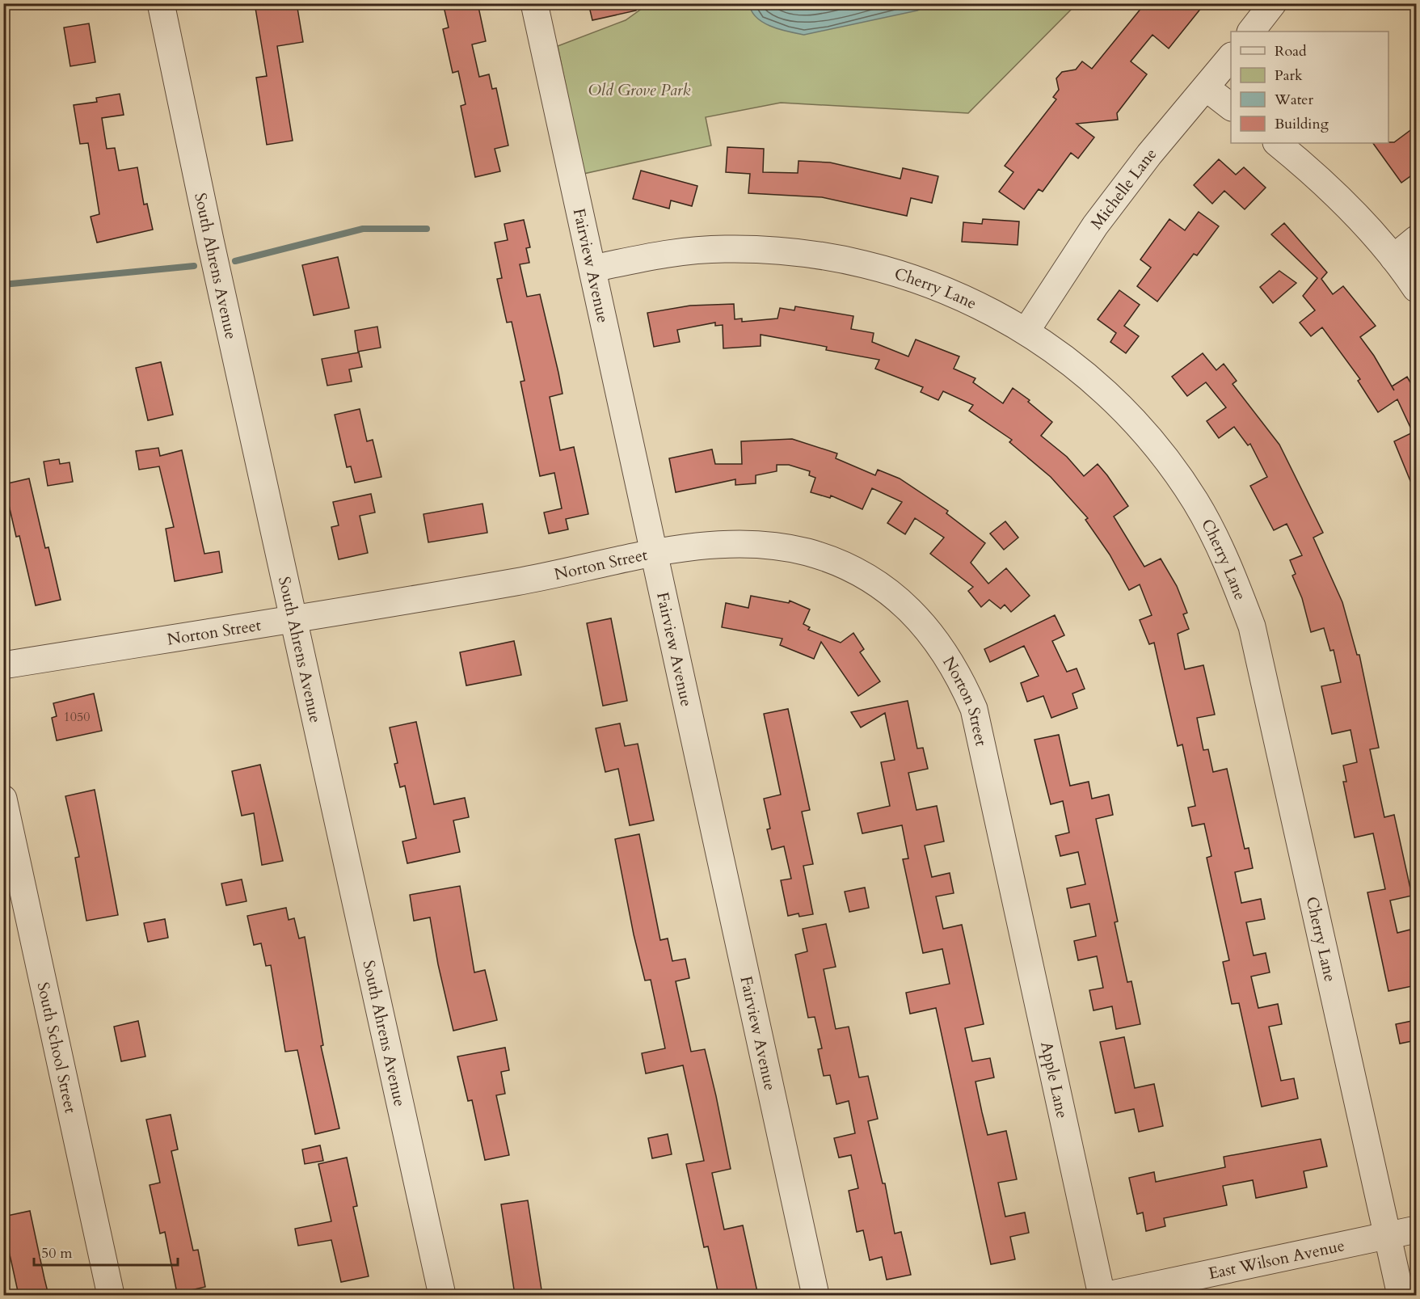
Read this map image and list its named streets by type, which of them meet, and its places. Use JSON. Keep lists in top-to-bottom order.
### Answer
{
  "streets": {
    "street": [
      "Michelle Lane",
      "Fairview Avenue",
      "South Ahrens Avenue",
      "Cherry Lane",
      "Norton Street",
      "South School Street",
      "Apple Lane",
      "East Wilson Avenue"
    ]
  },
  "crossings": [
    ["Michelle Lane", "Cherry Lane"],
    ["Fairview Avenue", "Cherry Lane"],
    ["Fairview Avenue", "Norton Street"],
    ["South Ahrens Avenue", "Norton Street"],
    ["Cherry Lane", "East Wilson Avenue"],
    ["Norton Street", "Apple Lane"]
  ],
  "parks": ["Old Grove Park"],
  "house_numbers": ["1050"],
  "legend": [
    "Road",
    "Park",
    "Water",
    "Building"
  ],
  "scale_bar": "50 m"
}
